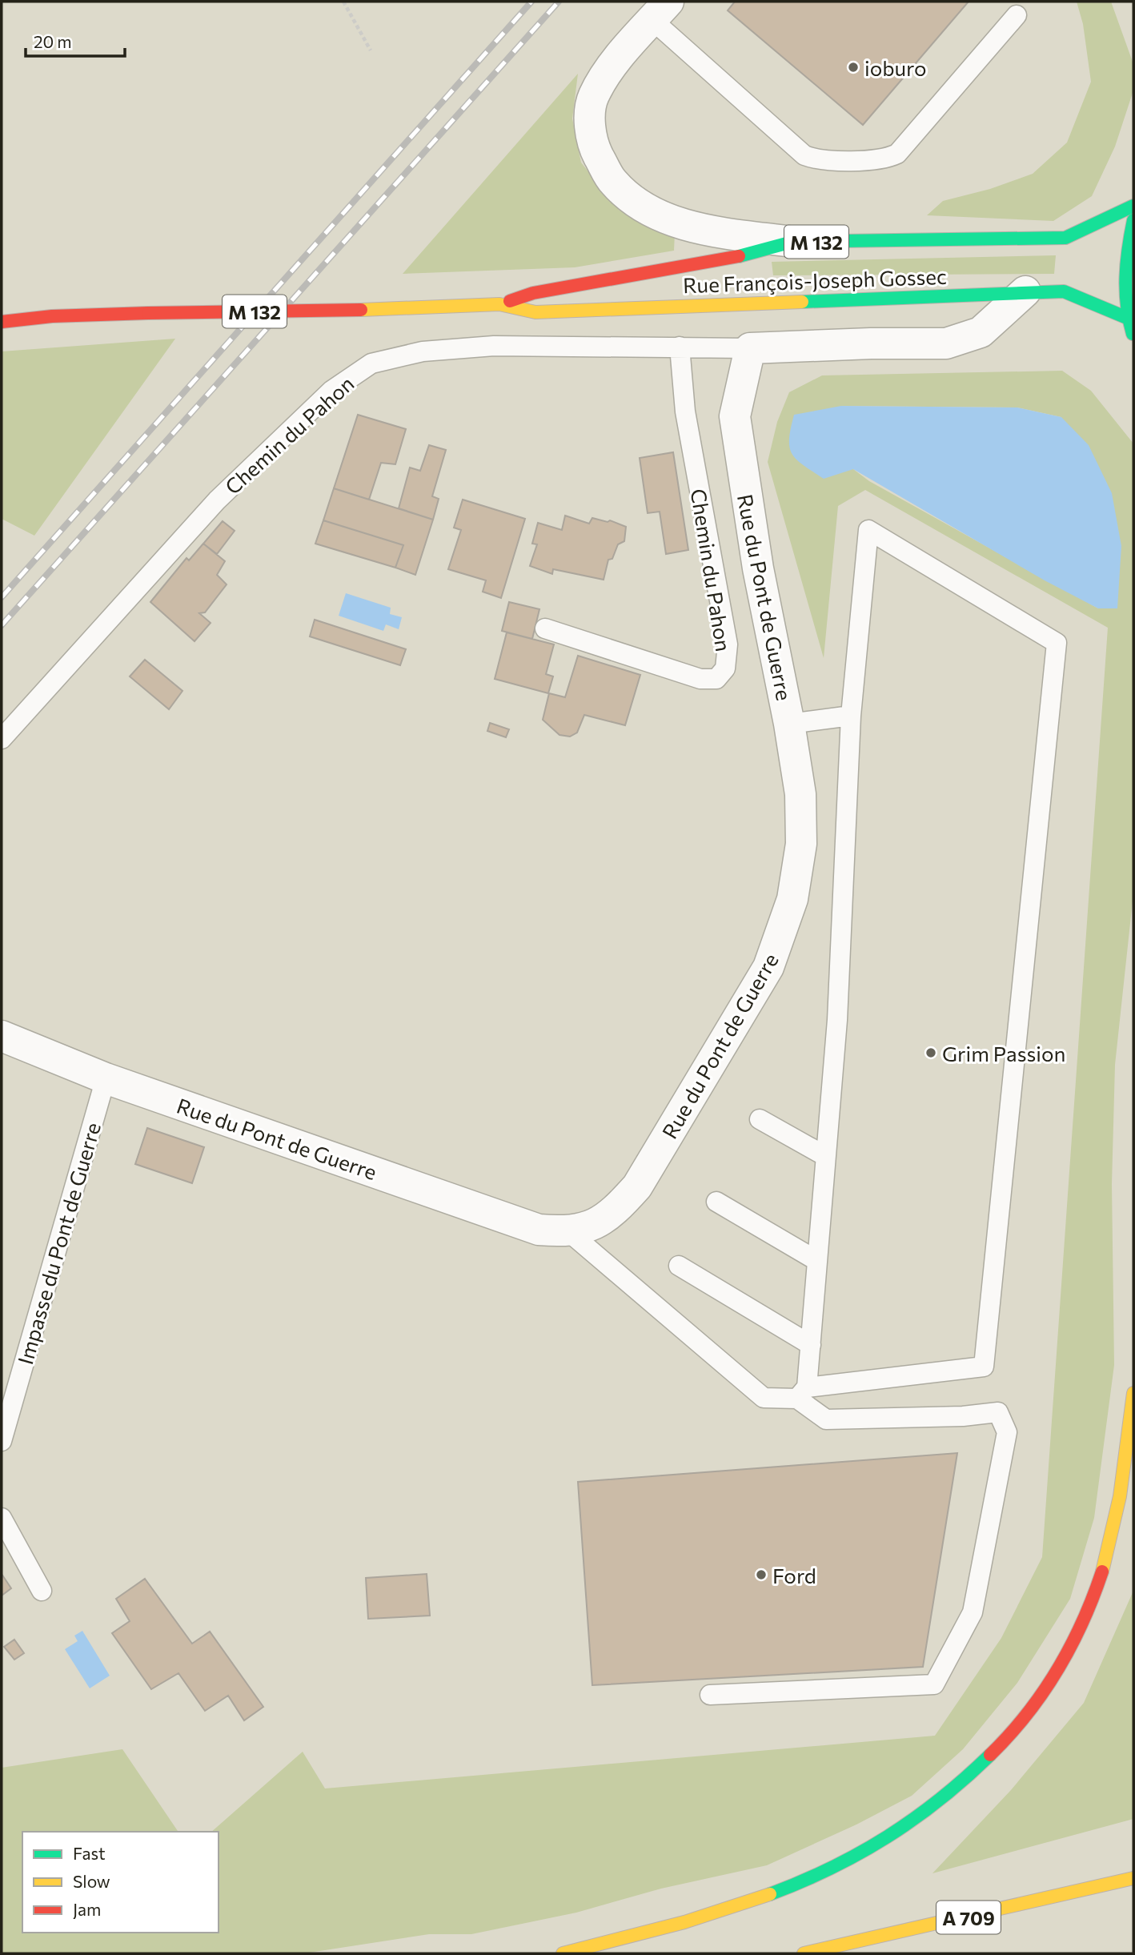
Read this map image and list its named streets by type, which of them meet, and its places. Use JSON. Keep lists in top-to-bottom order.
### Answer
{
  "streets": {
    "main road": ["M 132", "Rue François-Joseph Gossec", "A 709"],
    "street": ["Rue du Pont de Guerre"],
    "lane": ["Chemin du Pahon", "Impasse du Pont de Guerre"]
  },
  "crossings": [
    ["Chemin du Pahon", "Rue du Pont de Guerre"],
    ["Rue du Pont de Guerre", "Impasse du Pont de Guerre"]
  ],
  "places": ["ioburo", "Grim Passion", "Ford"],
  "legend": ["Fast", "Slow", "Jam"],
  "scale_bar": "20 m"
}
